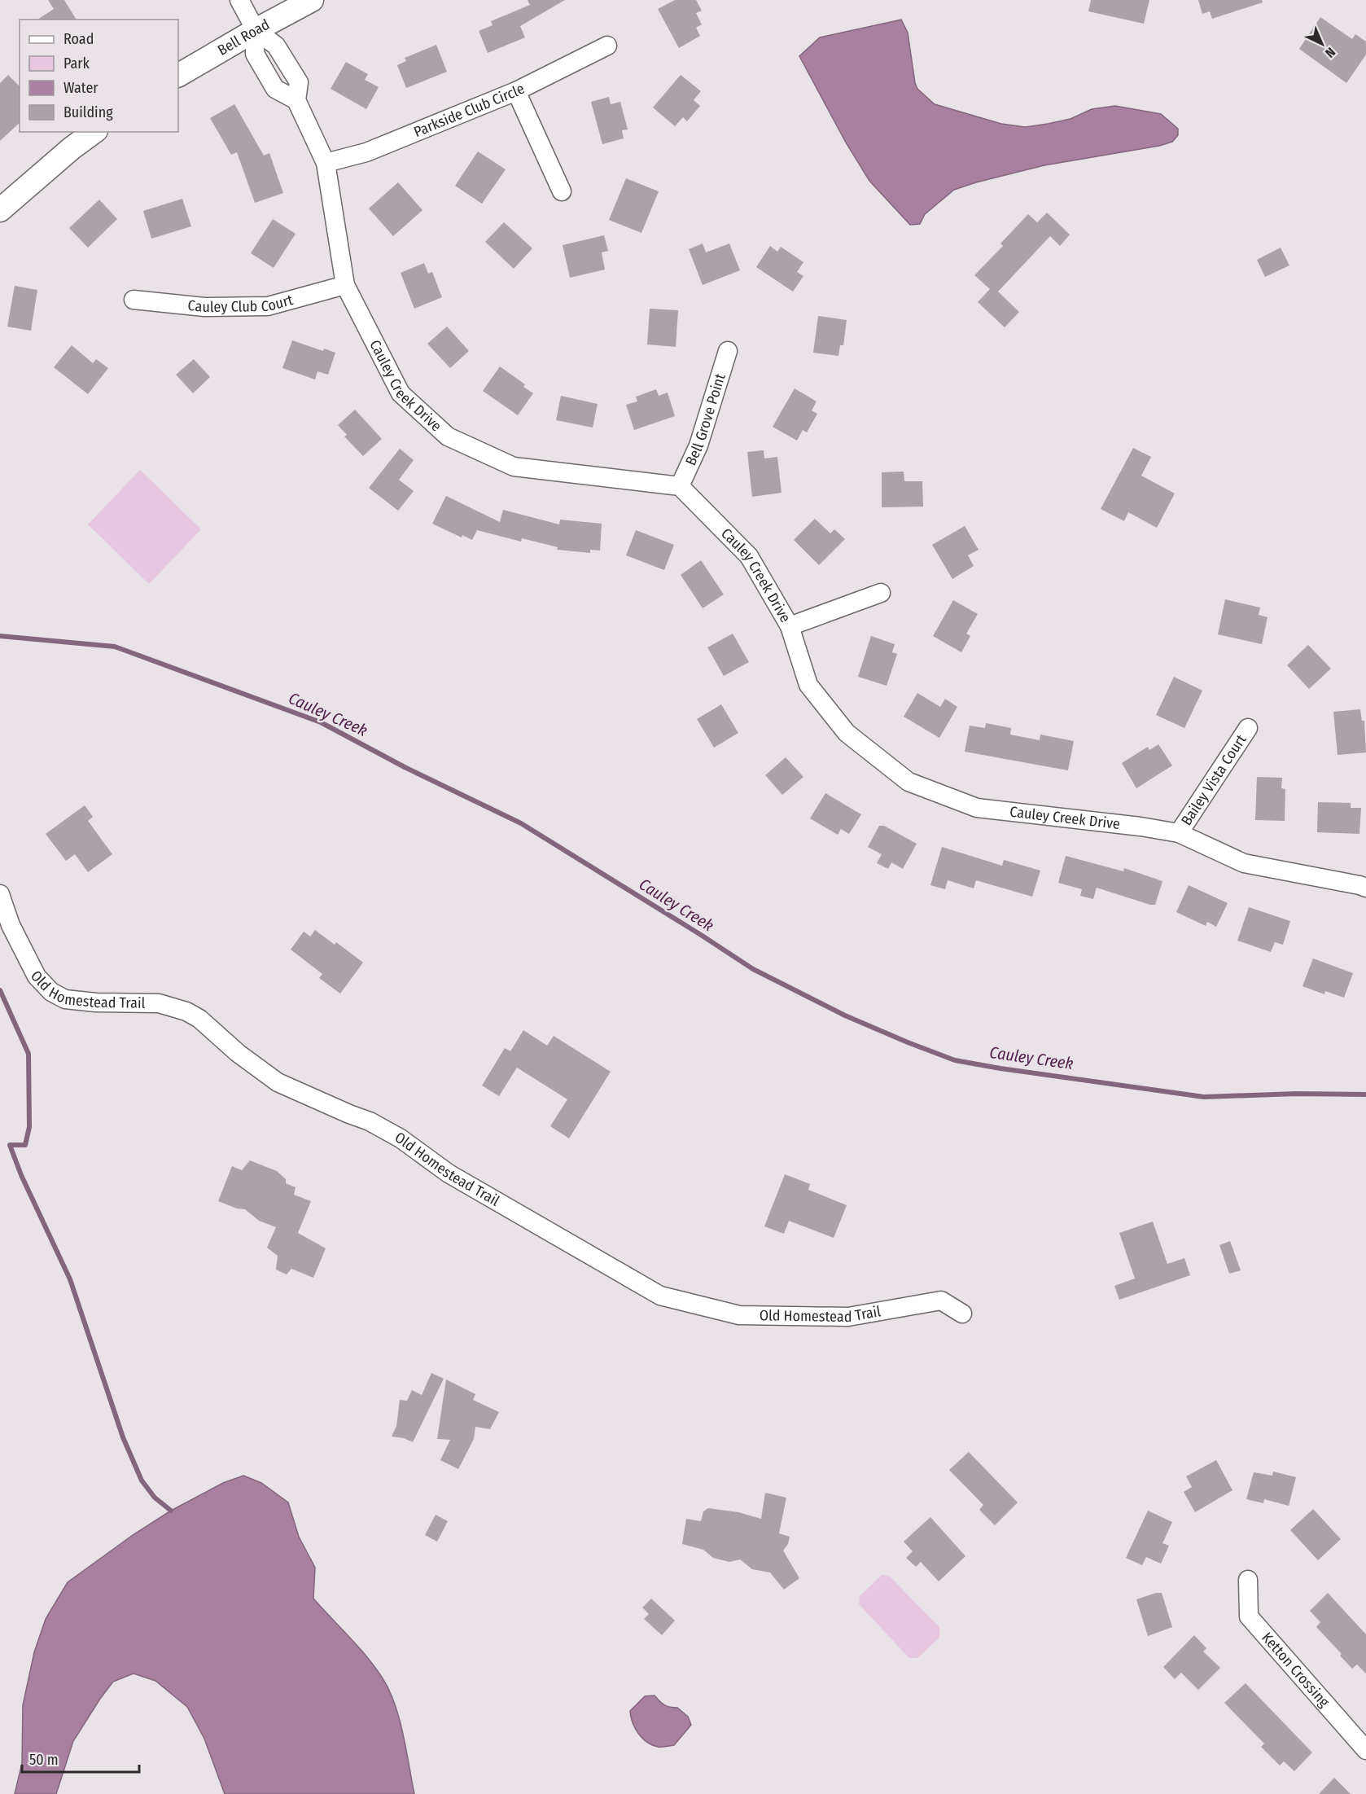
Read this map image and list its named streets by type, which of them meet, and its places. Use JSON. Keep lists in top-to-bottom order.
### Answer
{
  "streets": {
    "street": [
      "Bell Road",
      "Parkside Club Circle",
      "Cauley Club Court",
      "Cauley Creek Drive",
      "Bell Grove Point",
      "Bailey Vista Court",
      "Old Homestead Trail",
      "Ketton Crossing"
    ]
  },
  "crossings": [
    ["Bell Road", "Cauley Creek Drive"],
    ["Parkside Club Circle", "Cauley Creek Drive"],
    ["Cauley Club Court", "Cauley Creek Drive"],
    ["Cauley Creek Drive", "Bell Grove Point"],
    ["Cauley Creek Drive", "Bailey Vista Court"]
  ],
  "water": ["Cauley Creek"],
  "legend": [
    "Road",
    "Park",
    "Water",
    "Building"
  ],
  "scale_bar": "50 m",
  "north": "bottom right"
}
